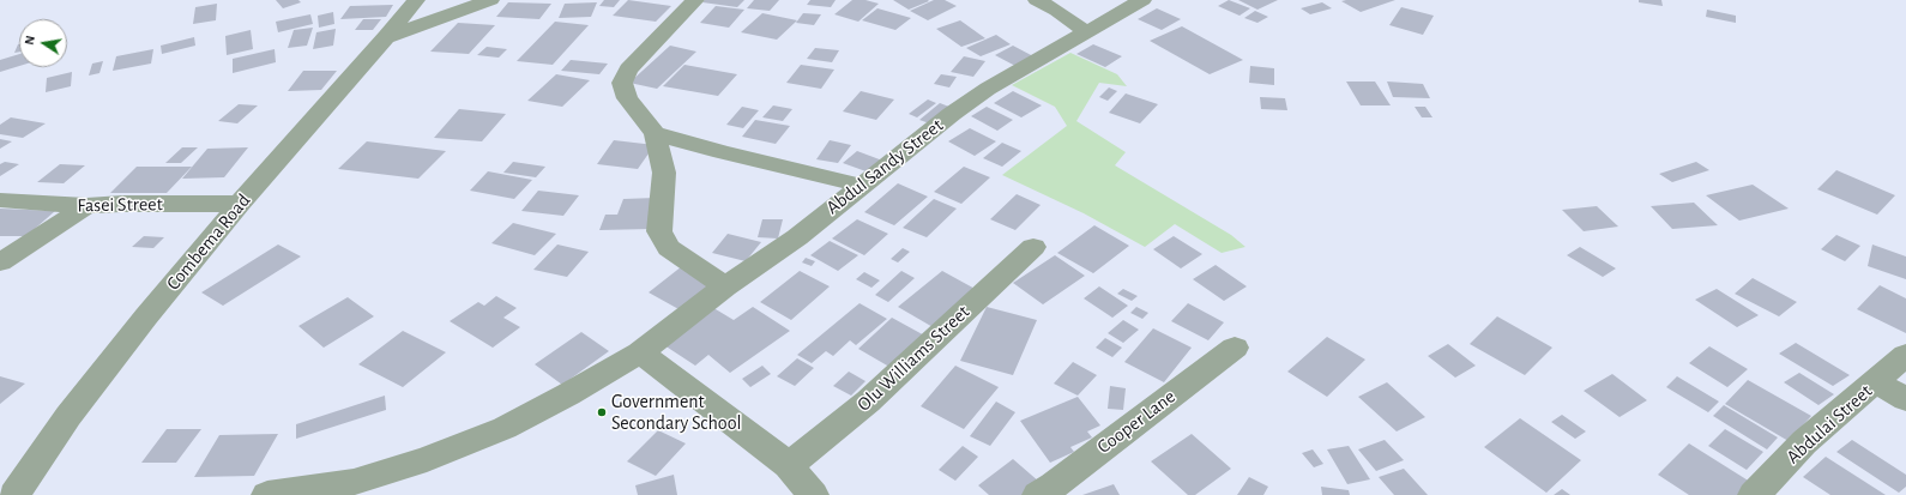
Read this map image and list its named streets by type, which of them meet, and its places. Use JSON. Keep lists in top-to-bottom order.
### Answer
{
  "streets": {
    "street": [
      "Abdul Sandy Street",
      "Fasei Street",
      "Combema Road",
      "Olu Williams Street",
      "Cooper Lane",
      "Abdulai Street"
    ]
  },
  "crossings": [
    ["Fasei Street", "Combema Road"]
  ],
  "places": ["Government Secondary School"],
  "north": "left"
}
